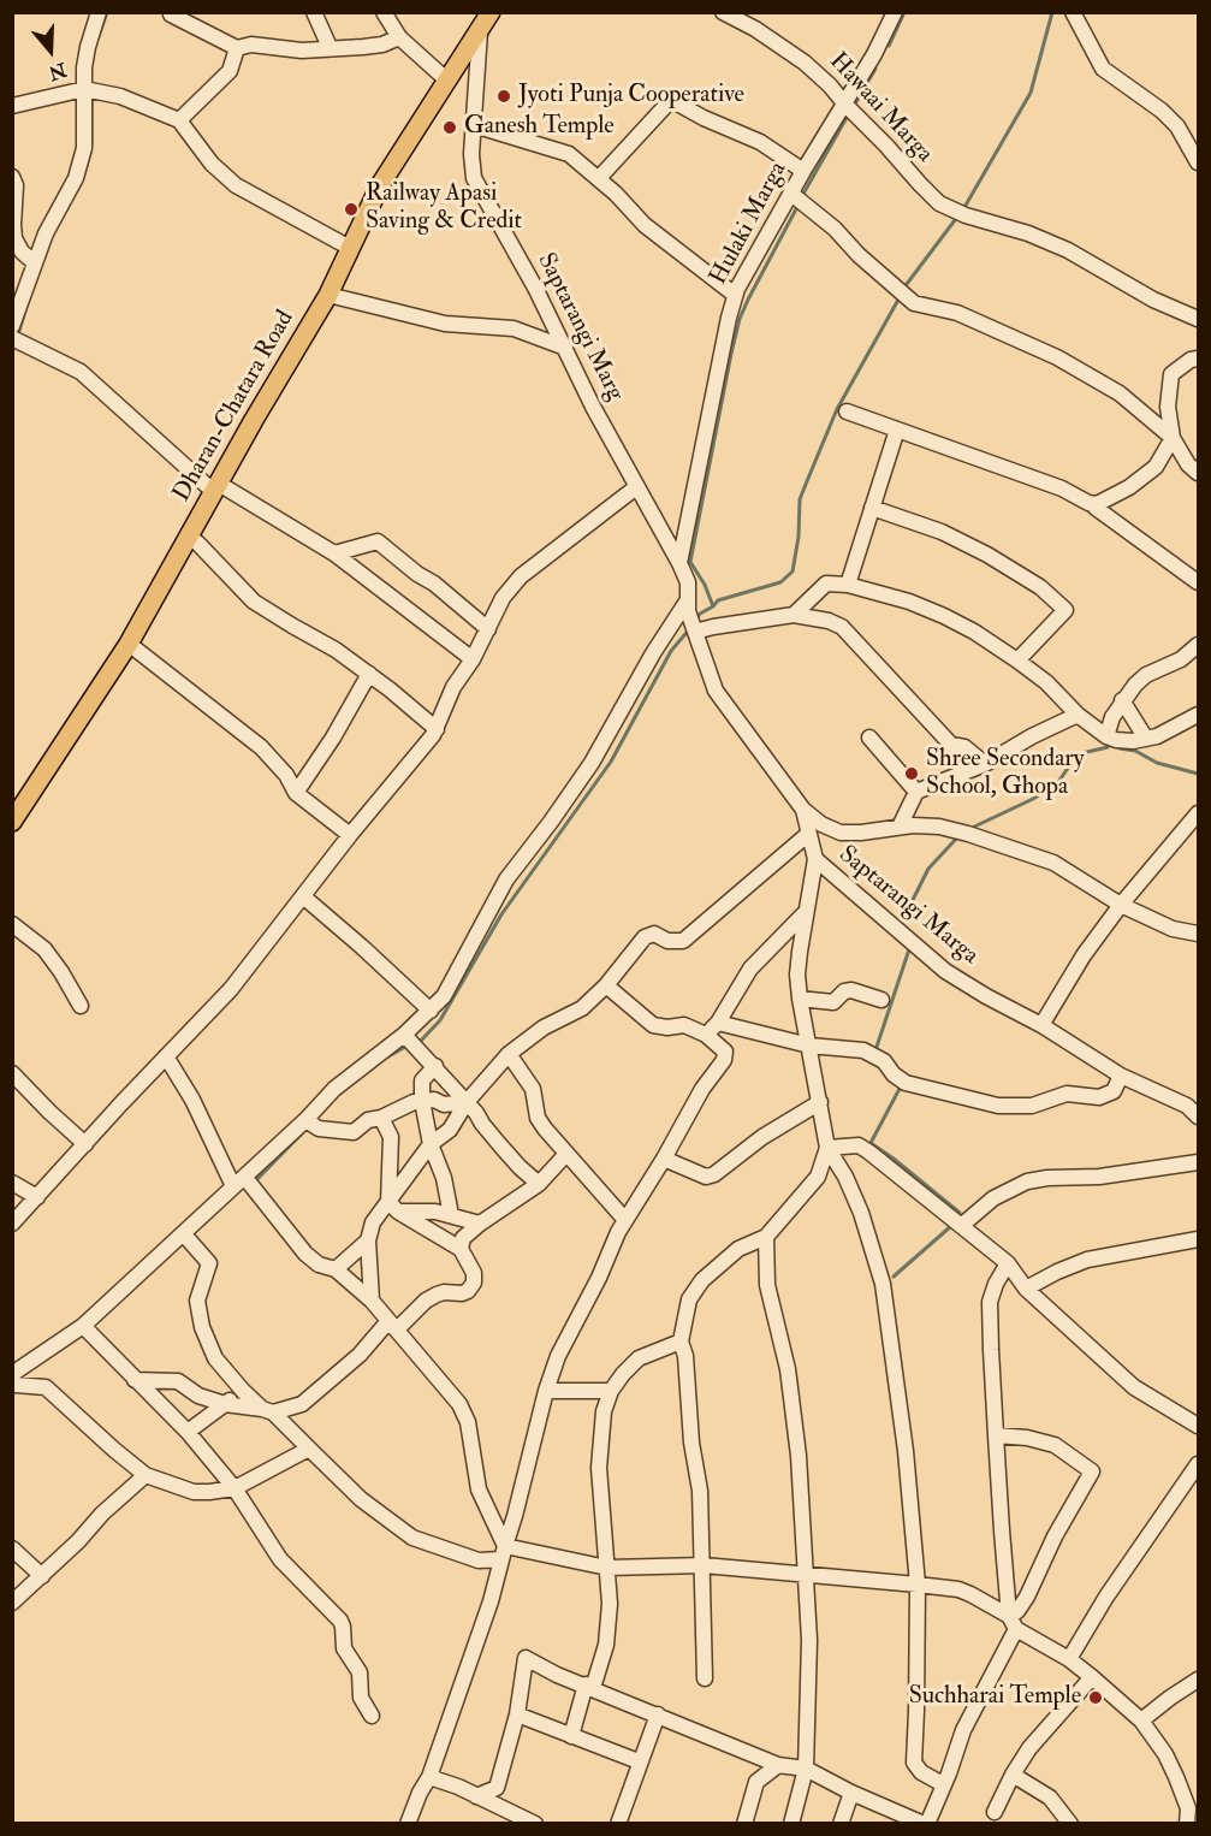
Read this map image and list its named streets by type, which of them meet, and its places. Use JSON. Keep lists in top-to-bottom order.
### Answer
{
  "streets": {
    "main road": ["Dharan-Chatara Road"],
    "street": [
      "Hawaai Marga",
      "Hulaki Marga",
      "Saptarangi Marg",
      "Saptarangi Marga"
    ]
  },
  "crossings": [
    ["Hawaai Marga", "Hulaki Marga"],
    ["Hulaki Marga", "Saptarangi Marg"],
    ["Saptarangi Marg", "Dharan-Chatara Road"],
    ["Saptarangi Marg", "Saptarangi Marga"]
  ],
  "places": [
    "Jyoti Punja Cooperative",
    "Ganesh Temple",
    "Railway Apasi Saving & Credit",
    "Shree Secondary School, Ghopa",
    "Suchharai Temple"
  ],
  "north": "bottom"
}
